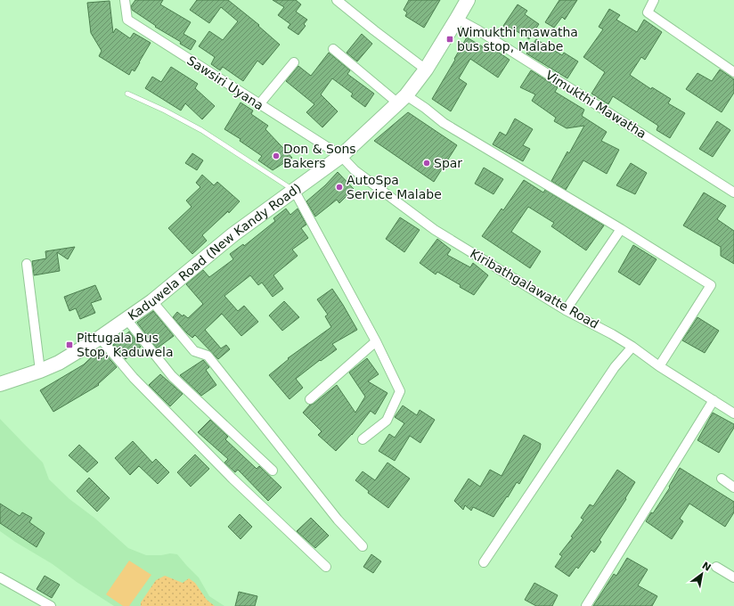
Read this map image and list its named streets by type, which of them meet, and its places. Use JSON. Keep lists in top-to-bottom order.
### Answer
{
  "streets": {
    "main road": ["Kaduwela Road (New Kandy Road)"],
    "street": ["Sawsiri Uyana", "Vimukthi Mawatha", "Kiribathgalawatte Road"]
  },
  "crossings": [
    ["Sawsiri Uyana", "Kaduwela Road (New Kandy Road)"],
    ["Sawsiri Uyana", "Kiribathgalawatte Road"],
    ["Vimukthi Mawatha", "Kaduwela Road (New Kandy Road)"],
    ["Kaduwela Road (New Kandy Road)", "Kiribathgalawatte Road"]
  ],
  "places": {
    "transit": ["Wimukthi mawatha bus stop, Malabe", "Pittugala Bus Stop, Kaduwela"],
    "other": ["Don & Sons Bakers", "Spar", "AutoSpa Service Malabe"]
  },
  "north": "top right"
}
